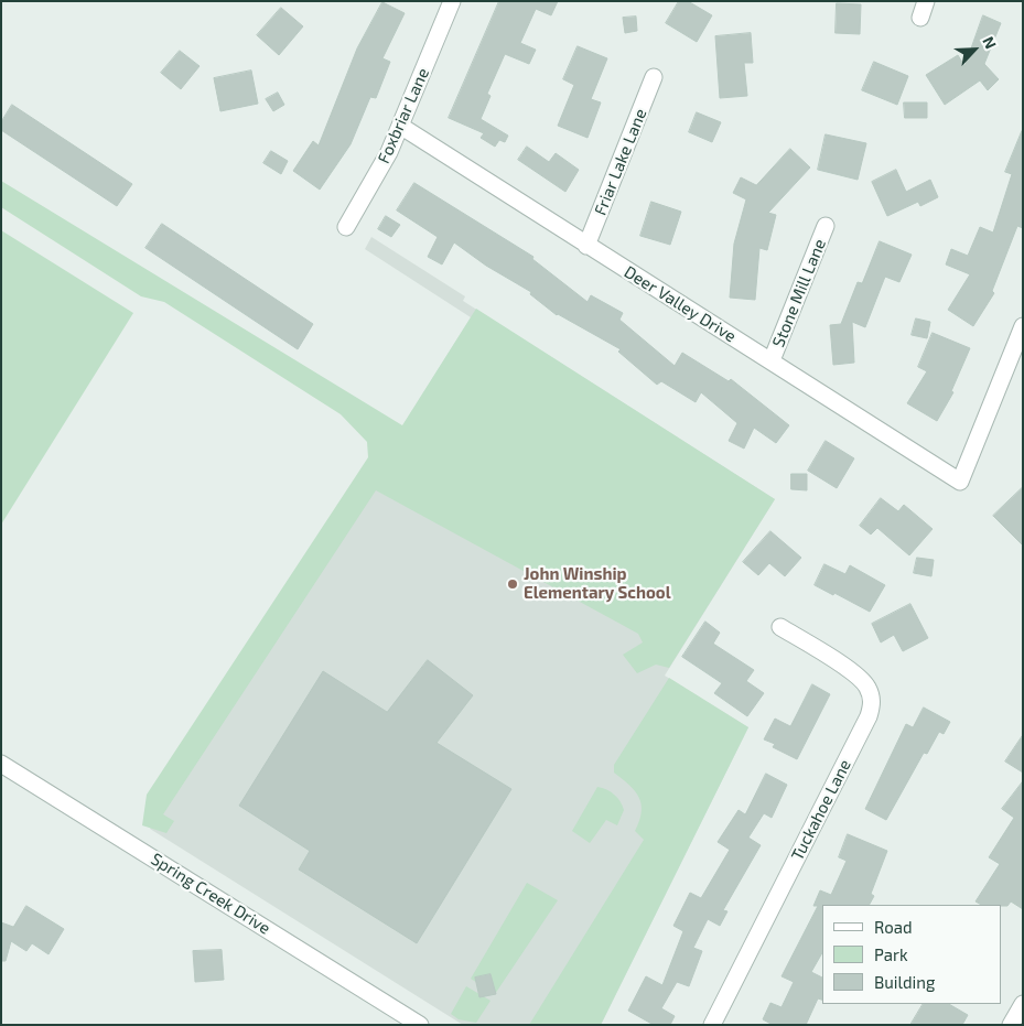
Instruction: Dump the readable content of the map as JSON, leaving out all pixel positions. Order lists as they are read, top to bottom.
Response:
{
  "streets": {
    "street": [
      "Foxbriar Lane",
      "Friar Lake Lane",
      "Stone Mill Lane",
      "Deer Valley Drive",
      "Tuckahoe Lane",
      "Spring Creek Drive"
    ]
  },
  "crossings": [
    ["Foxbriar Lane", "Deer Valley Drive"],
    ["Friar Lake Lane", "Deer Valley Drive"],
    ["Stone Mill Lane", "Deer Valley Drive"]
  ],
  "places": ["John Winship Elementary School"],
  "legend": ["Road", "Park", "Building"],
  "north": "top right"
}
